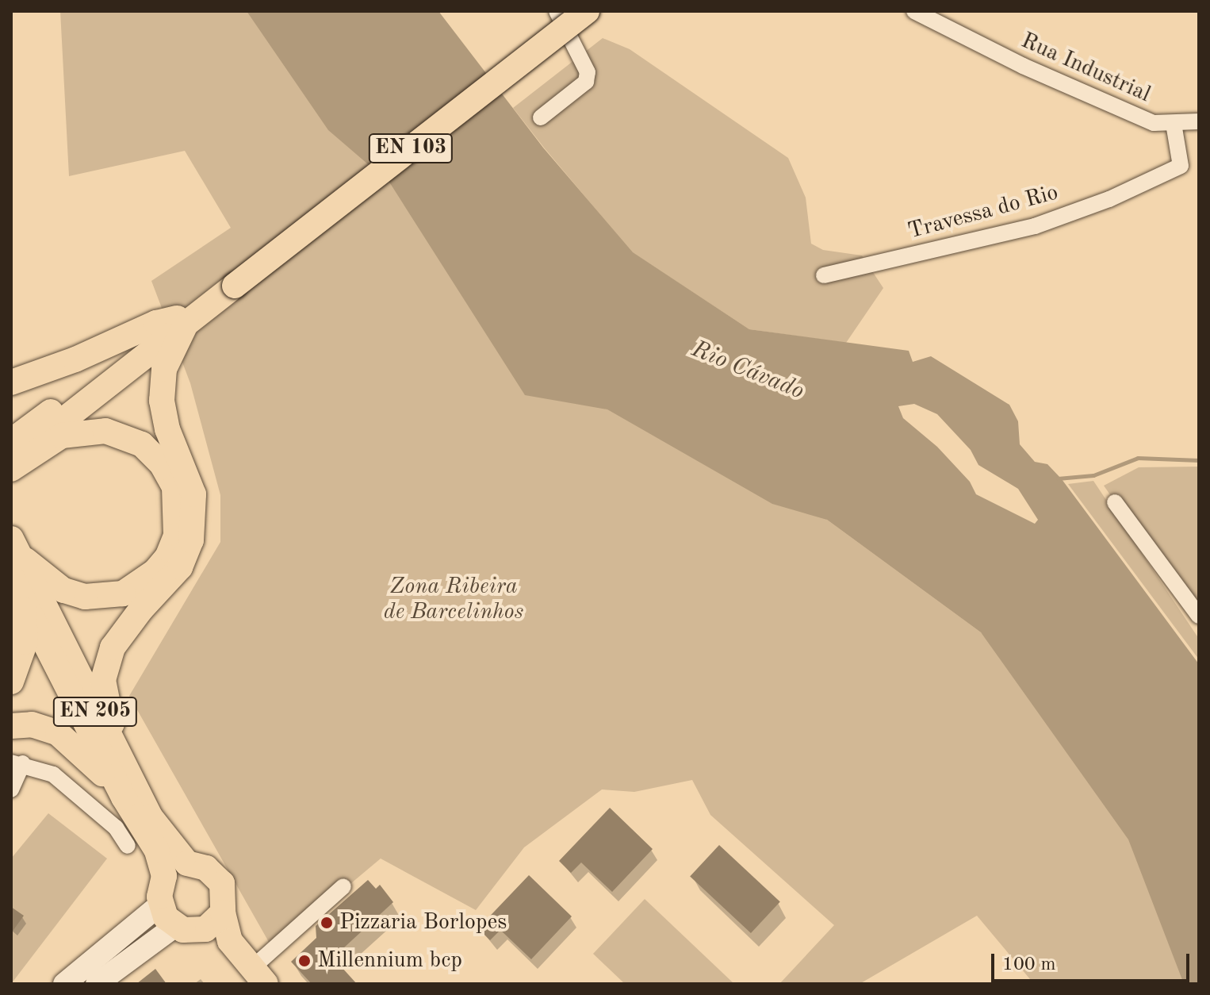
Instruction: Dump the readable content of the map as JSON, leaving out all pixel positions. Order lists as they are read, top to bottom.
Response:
{
  "streets": {
    "main road": ["EN 103", "EN 205"],
    "street": ["Rua Industrial", "Travessa do Rio"]
  },
  "crossings": [
    ["Rua Industrial", "Travessa do Rio"]
  ],
  "water": ["Rio Cávado"],
  "parks": ["Zona Ribeira de Barcelinhos"],
  "places": ["Pizzaria Borlopes", "Millennium bcp"],
  "scale_bar": "100 m"
}
